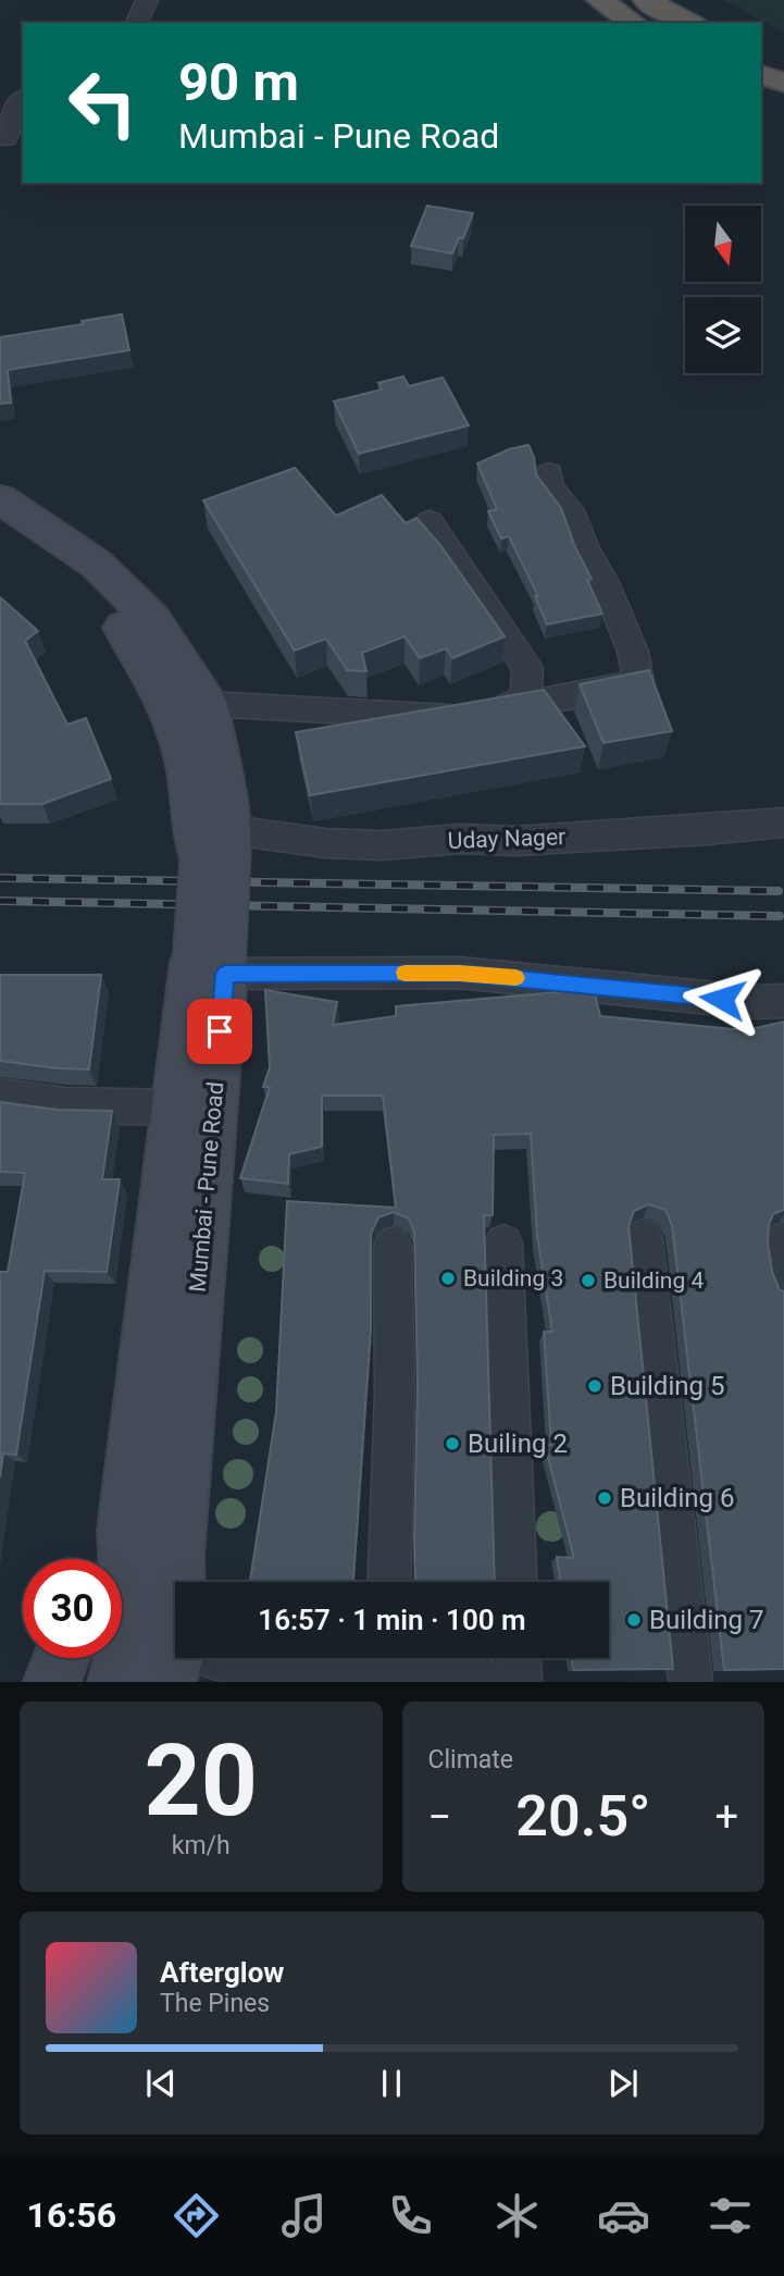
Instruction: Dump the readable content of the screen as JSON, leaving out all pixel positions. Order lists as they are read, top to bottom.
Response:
{
  "streets": {
    "main road": ["Mumbai - Pune Road"],
    "street": ["Uday Nager"]
  },
  "crossings": [
    ["Uday Nager", "Mumbai - Pune Road"]
  ],
  "places": [
    "Building 3",
    "Building 4",
    "Building 5",
    "Builing 2",
    "Building 6",
    "Building 7"
  ],
  "north": "bottom",
  "page": {
    "turn": ["90 m", "Mumbai - Pune Road"],
    "limit": "30",
    "trip": "16:57 · 1 min · 100 m",
    "tile": [
      ["20", "km/h"],
      "Climate"
    ],
    "heat": ["−", "20.5°", "+"],
    "song": ["Afterglow", "The Pines"],
    "tabs": "16:56"
  }
}
